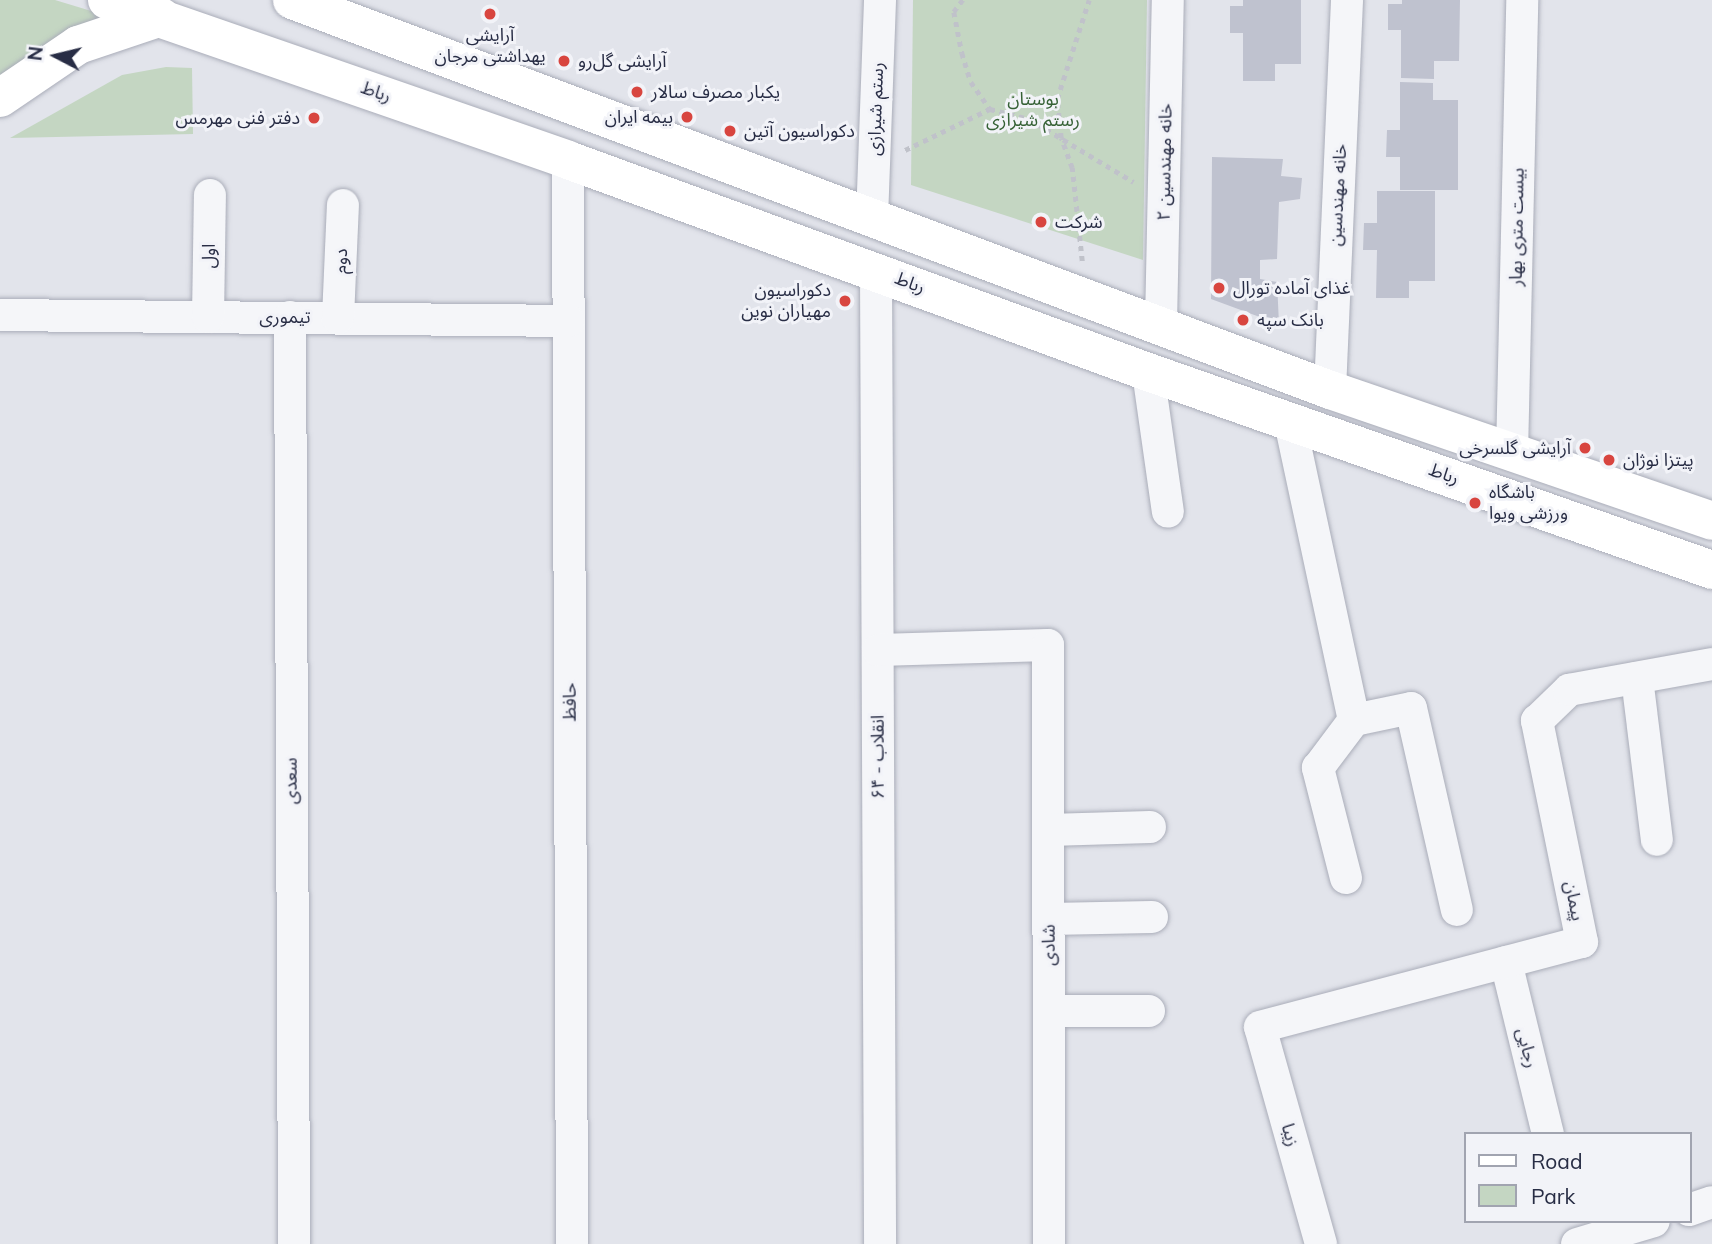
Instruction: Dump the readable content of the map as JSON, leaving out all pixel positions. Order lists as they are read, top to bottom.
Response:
{
  "streets": {
    "main road": ["رباط"],
    "street": [
      "رستم شیرازی",
      "خانه مهندسین ۲",
      "خانه مهندسین",
      "بیست متری بهار",
      "اول",
      "دوم",
      "تیموری",
      "حافظ",
      "انقلاب - ۶۴",
      "سعدی",
      "پیمان",
      "شادی",
      "رجایی",
      "زیبا"
    ]
  },
  "crossings": [
    ["رباط", "حافظ"],
    ["رباط", "انقلاب - ۶۴"],
    ["اول", "تیموری"],
    ["دوم", "تیموری"],
    ["تیموری", "حافظ"],
    ["تیموری", "سعدی"],
    ["انقلاب - ۶۴", "شادی"],
    ["پیمان", "رجایی"],
    ["پیمان", "زیبا"]
  ],
  "parks": ["بوستان رستم شیرازی"],
  "places": [
    "آرایشی یهداشتی مرجان",
    "آرایشی گل‌رو",
    "یکبار مصرف سالار",
    "بیمه ایران",
    "دفتر فنی مهرمس",
    "دکوراسیون آتین",
    "شرکت",
    "غذای آماده تورال",
    "دکوراسیون مهیاران نوین",
    "بانک سپه",
    "آرایشی گلسرخی",
    "پیتزا نوژان",
    "باشگاه ورزشی ویوا"
  ],
  "legend": ["Road", "Park"],
  "north": "left"
}
